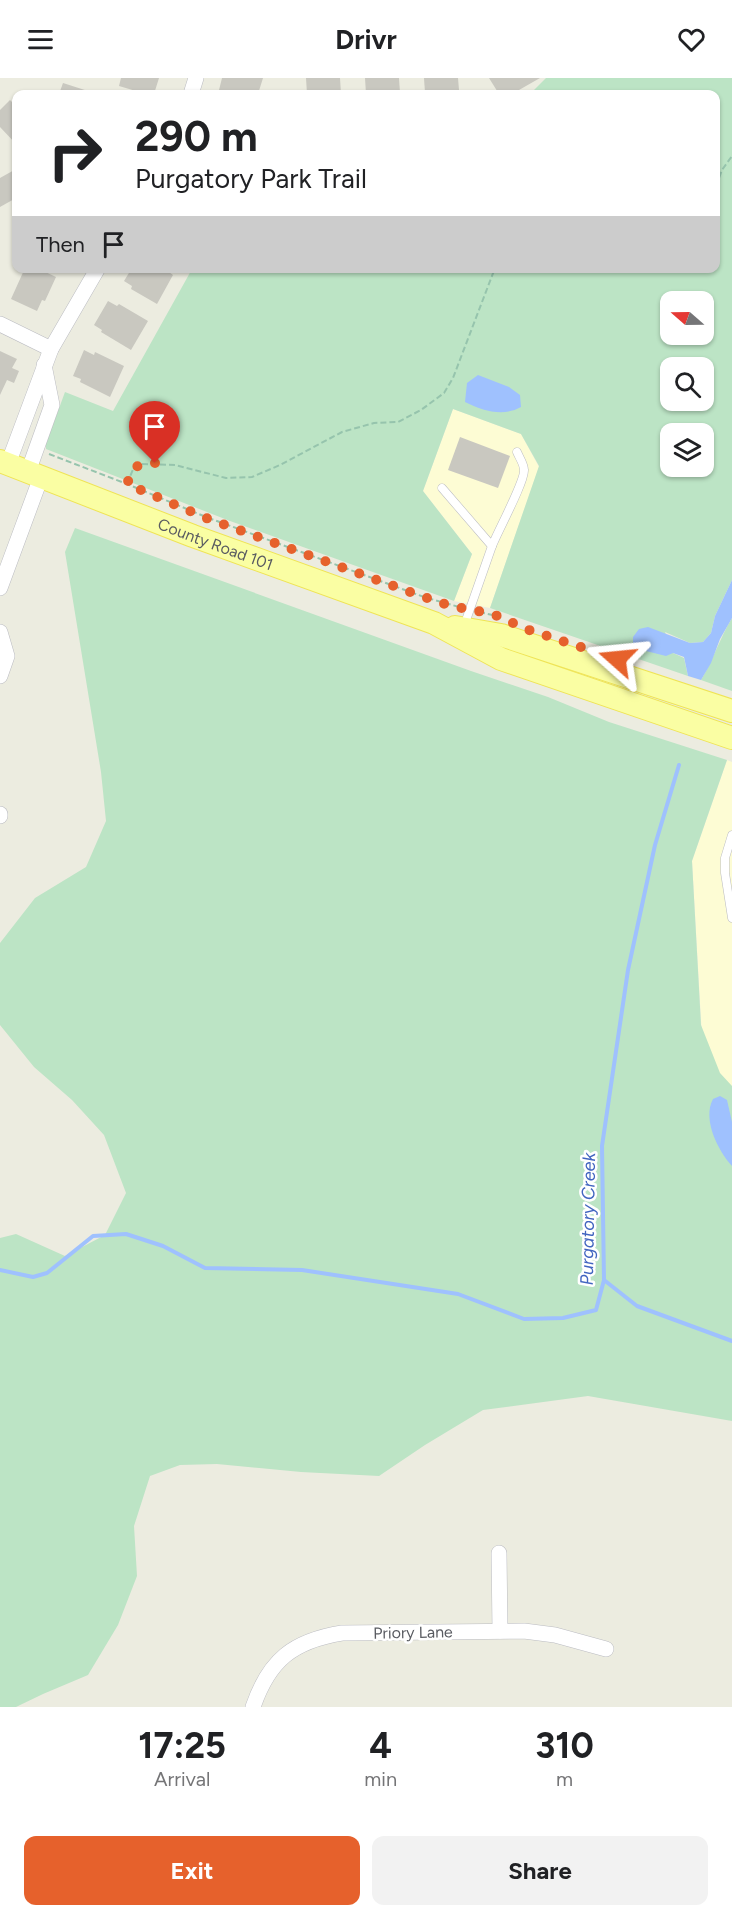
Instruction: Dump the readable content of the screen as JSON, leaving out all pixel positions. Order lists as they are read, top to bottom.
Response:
{
  "streets": {
    "main road": ["County Road 101"],
    "street": ["Priory Lane"]
  },
  "water": ["Purgatory Creek"],
  "north": "left",
  "page": {
    "header": "Drivr",
    "turn": ["290 m", "Purgatory Park Trail"],
    "then": "Then",
    "eta": [
      "17:25",
      "Arrival",
      "4",
      "min",
      "310",
      "m"
    ],
    "buttons": ["Exit", "Share"]
  }
}
